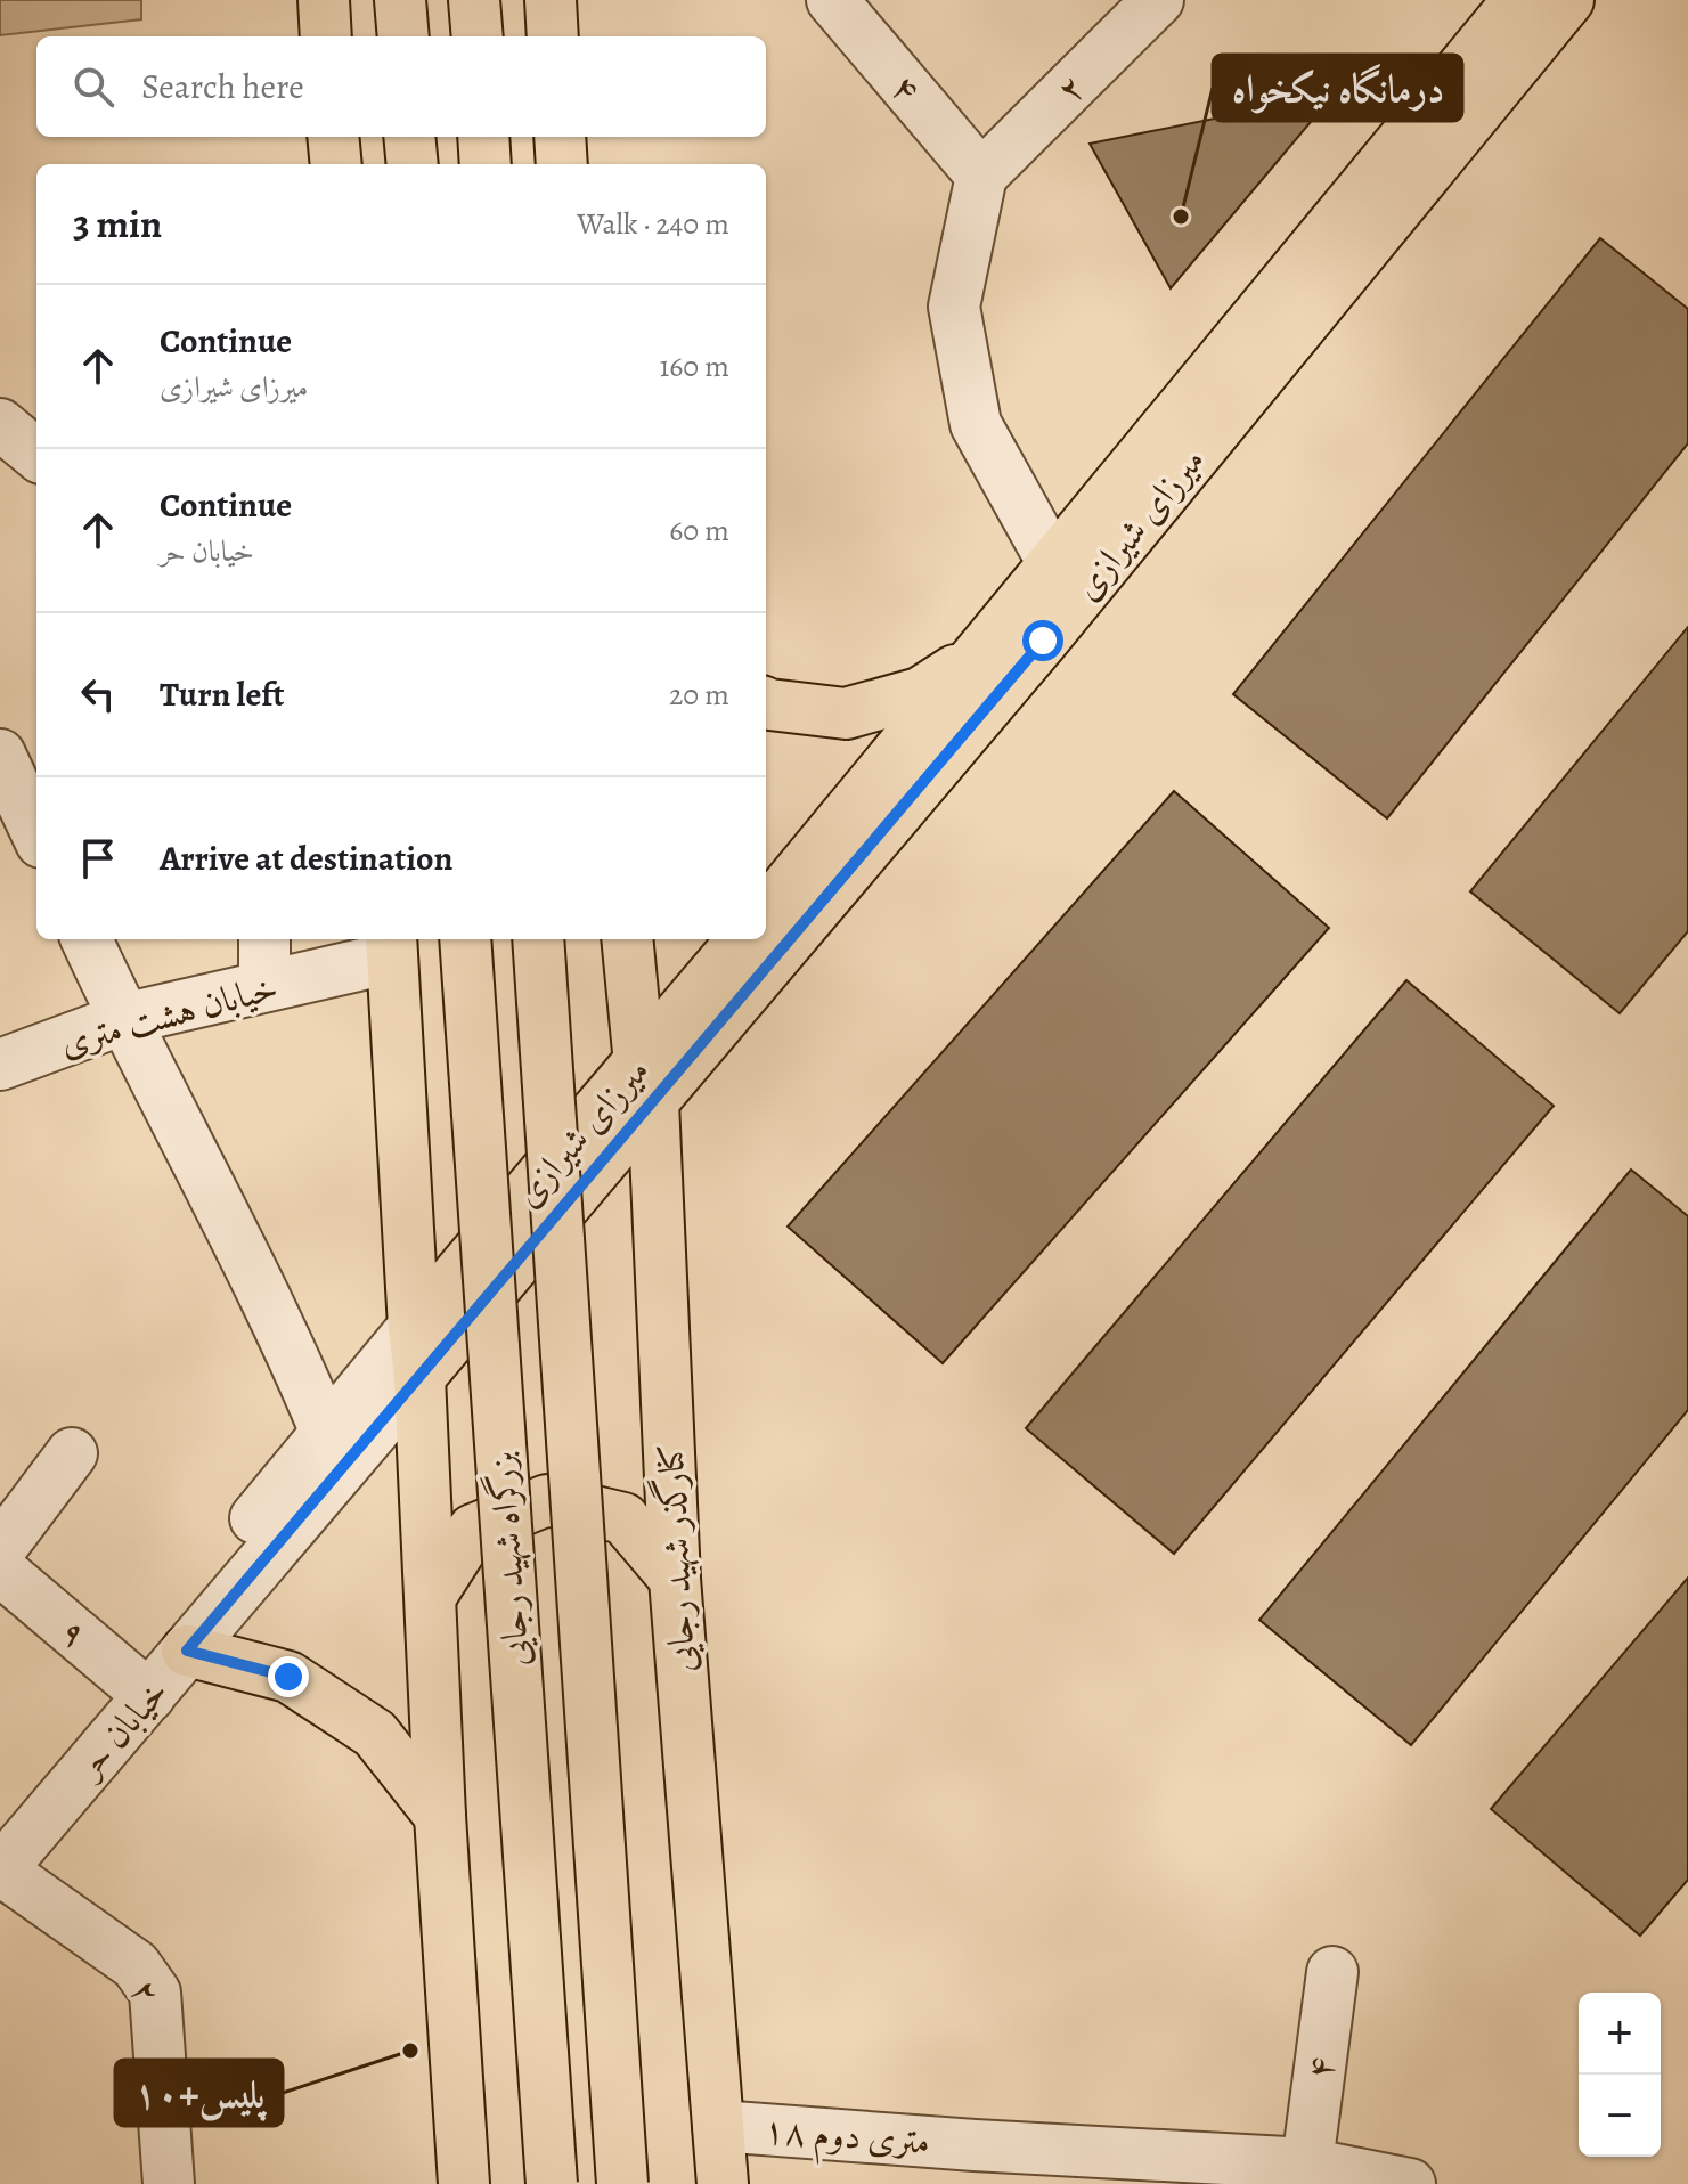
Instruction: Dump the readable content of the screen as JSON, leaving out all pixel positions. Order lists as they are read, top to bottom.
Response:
{
  "streets": {
    "main road": ["میرزای شیرازی", "کنارگذر شهید رجایی", "بزرگراه شهید رجایی"],
    "street": [
      "۴",
      "۲",
      "خیابان هشت متری",
      "۹",
      "خیابان حر",
      "۱۸ متری دوم"
    ]
  },
  "crossings": [
    ["۴", "۲"],
    ["۴", "۱۸ متری دوم"],
    ["۲", "خیابان حر"],
    ["میرزای شیرازی", "کنارگذر شهید رجایی"],
    ["میرزای شیرازی", "خیابان حر"],
    ["کنارگذر شهید رجایی", "۱۸ متری دوم"],
    ["۹", "خیابان حر"]
  ],
  "places": ["درمانگاه نیکخواه", "پلیس+١٠"],
  "page": {
    "search": "Search here",
    "heading": ["3 min", "Walk · 240 m"],
    "list": [
      ["Continue", "میرزای شیرازی", "160 m"],
      ["Continue", "خیابان حر", "60 m"],
      ["Turn left", "20 m"],
      "Arrive at destination"
    ],
    "map_buttons": ["+", "−"]
  }
}
